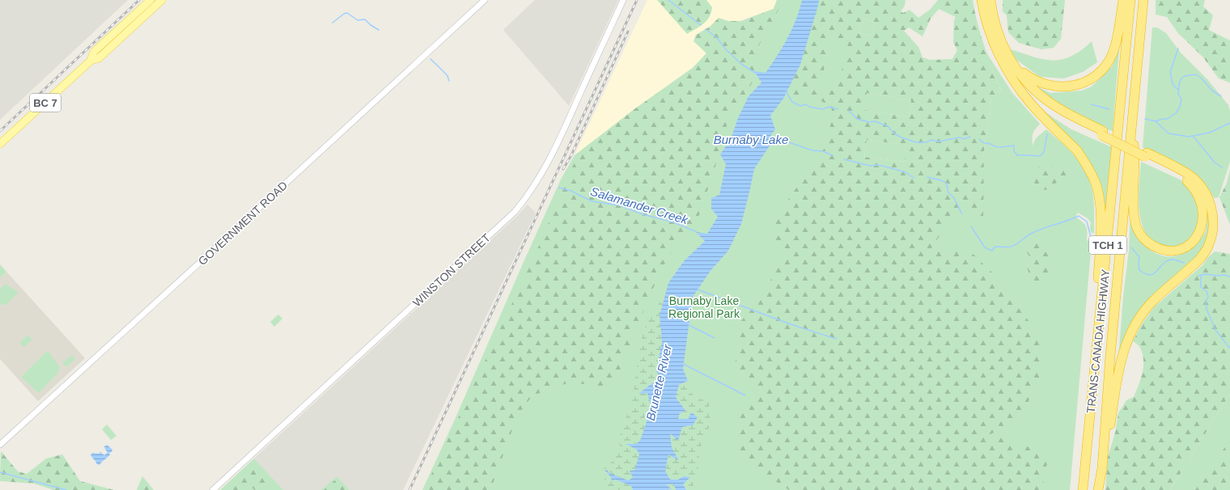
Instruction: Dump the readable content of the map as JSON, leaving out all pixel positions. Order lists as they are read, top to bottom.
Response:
{
  "streets": {
    "highway": ["TCH 1", "TRANS-CANADA HIGHWAY"],
    "main road": ["BC 7"],
    "street": ["GOVERNMENT ROAD", "WINSTON STREET"]
  },
  "water": ["Burnaby Lake", "Salamander Creek", "Brunette River"],
  "parks": ["Burnaby Lake Regional Park"]
}
